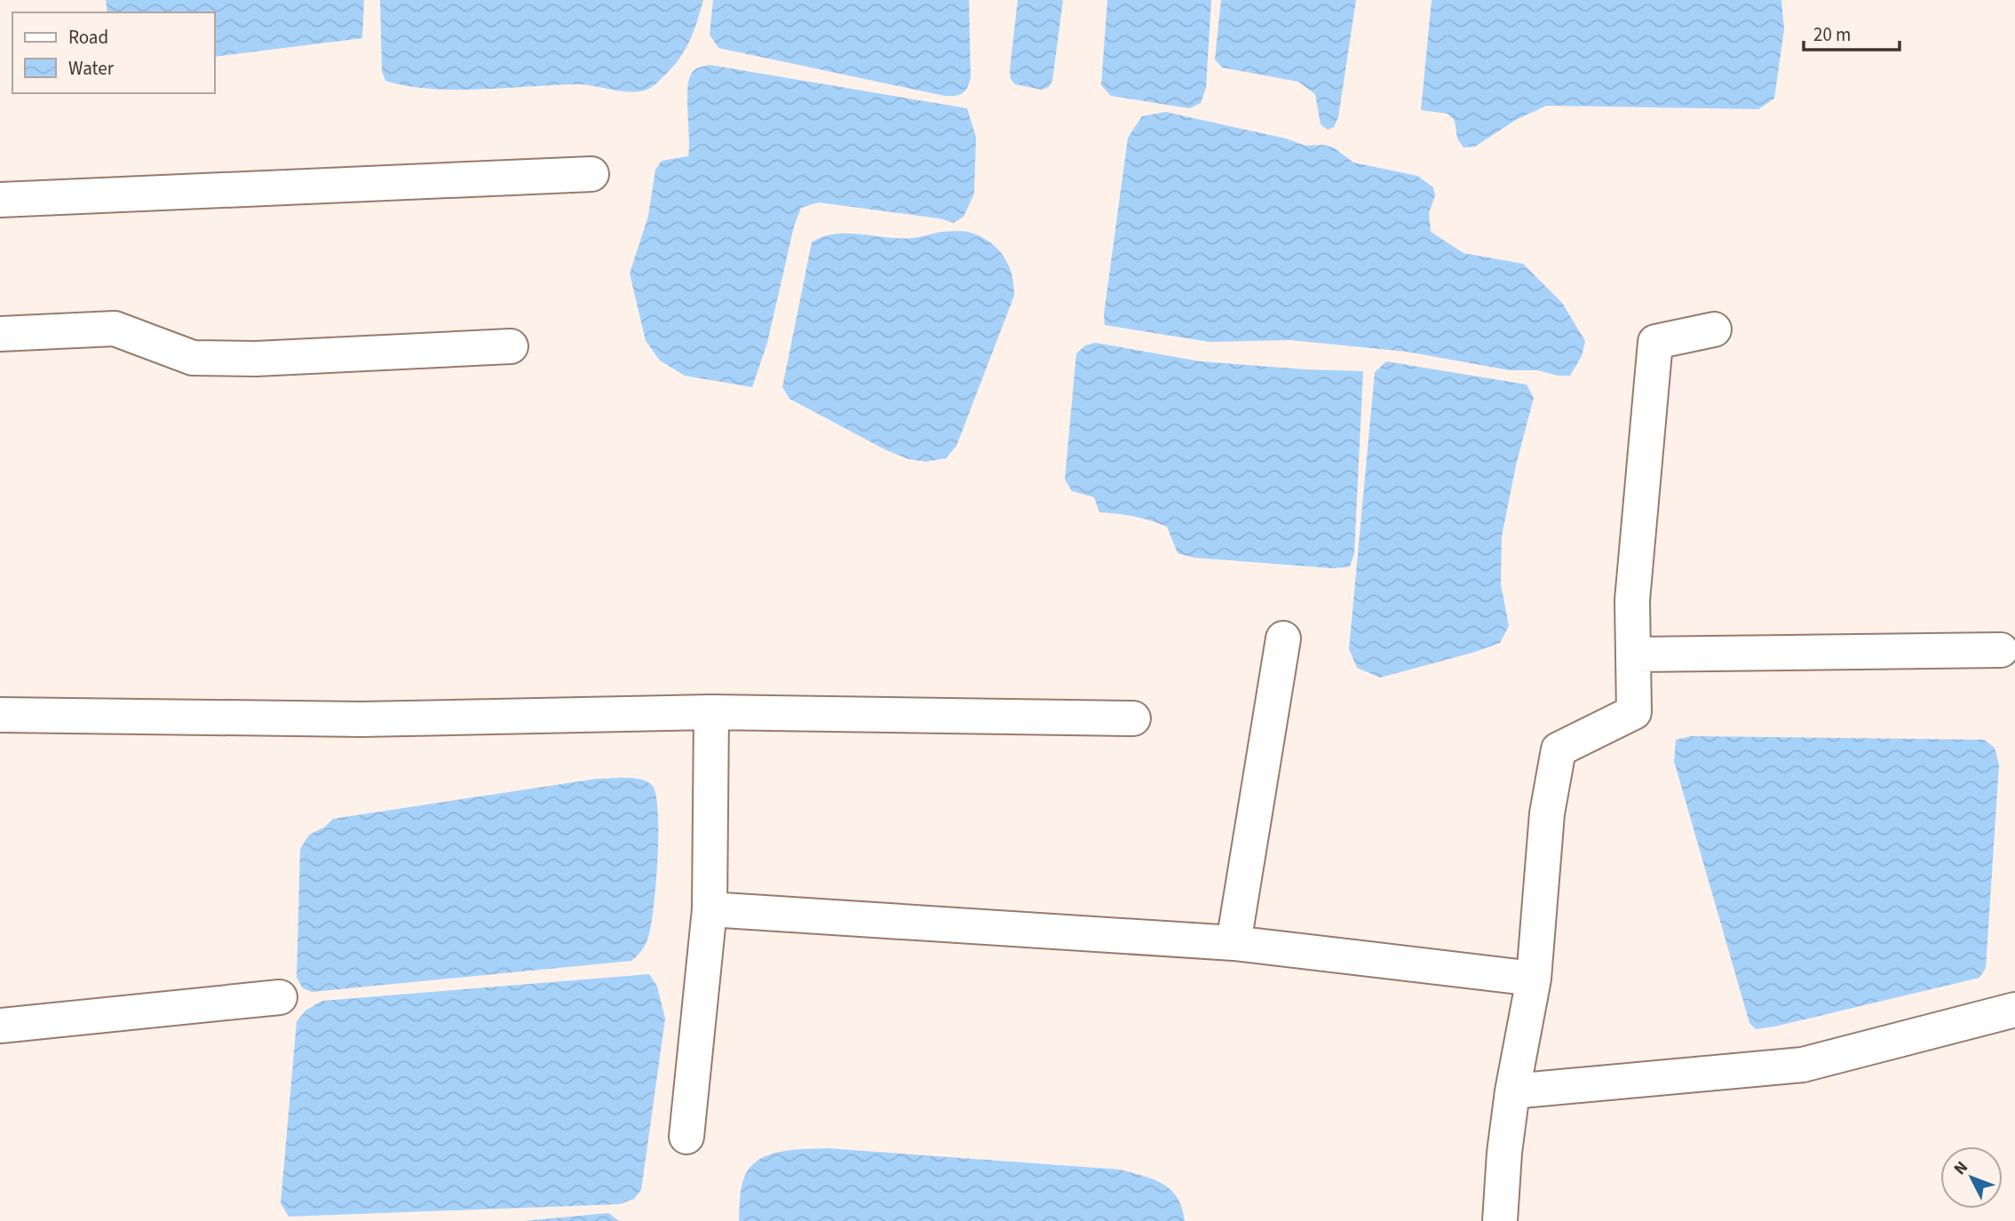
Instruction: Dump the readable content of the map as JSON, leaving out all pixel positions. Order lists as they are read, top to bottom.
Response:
{
  "legend": ["Road", "Water"],
  "scale_bar": "20 m",
  "north": "top left"
}
